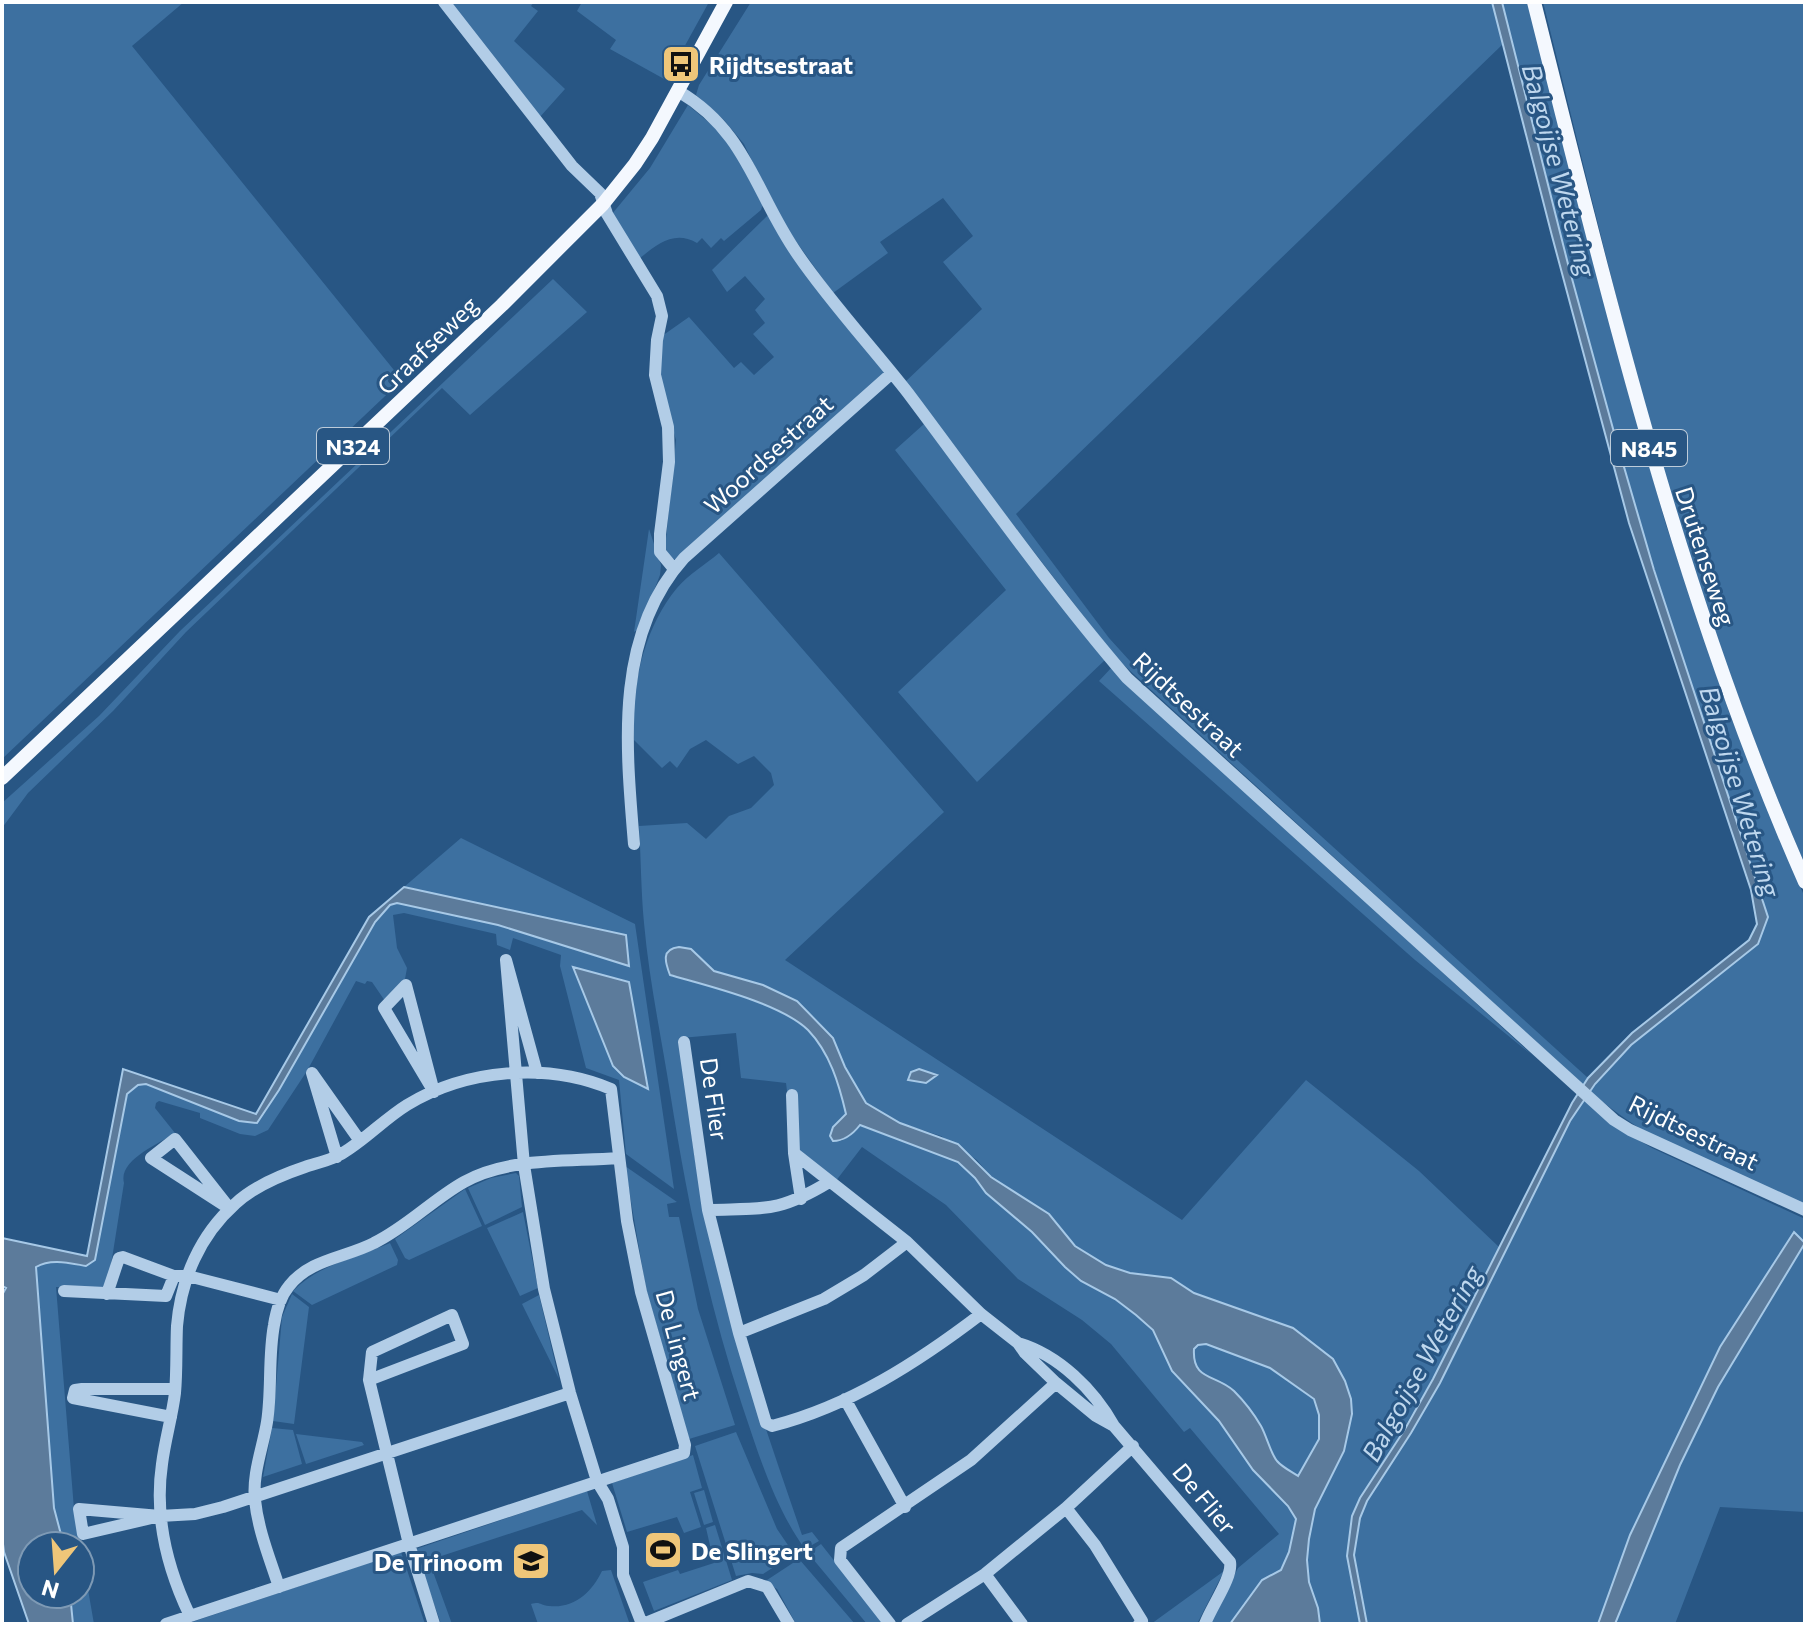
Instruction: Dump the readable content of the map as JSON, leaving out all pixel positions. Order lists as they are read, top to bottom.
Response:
{
  "streets": {
    "main road": [
      "Graafseweg",
      "N324",
      "N845",
      "Drutenseweg"
    ],
    "street": [
      "Woordsestraat",
      "Rijdtsestraat",
      "De Flier",
      "De Lingert"
    ]
  },
  "crossings": [
    ["Graafseweg", "Woordsestraat"],
    ["Graafseweg", "Rijdtsestraat"],
    ["Woordsestraat", "Rijdtsestraat"]
  ],
  "water": ["Balgoijse Wetering"],
  "places": {
    "bus stop": ["Rijdtsestraat"],
    "sports": ["De Slingert"],
    "school or university": ["De Trinoom"]
  },
  "north": "bottom"
}
